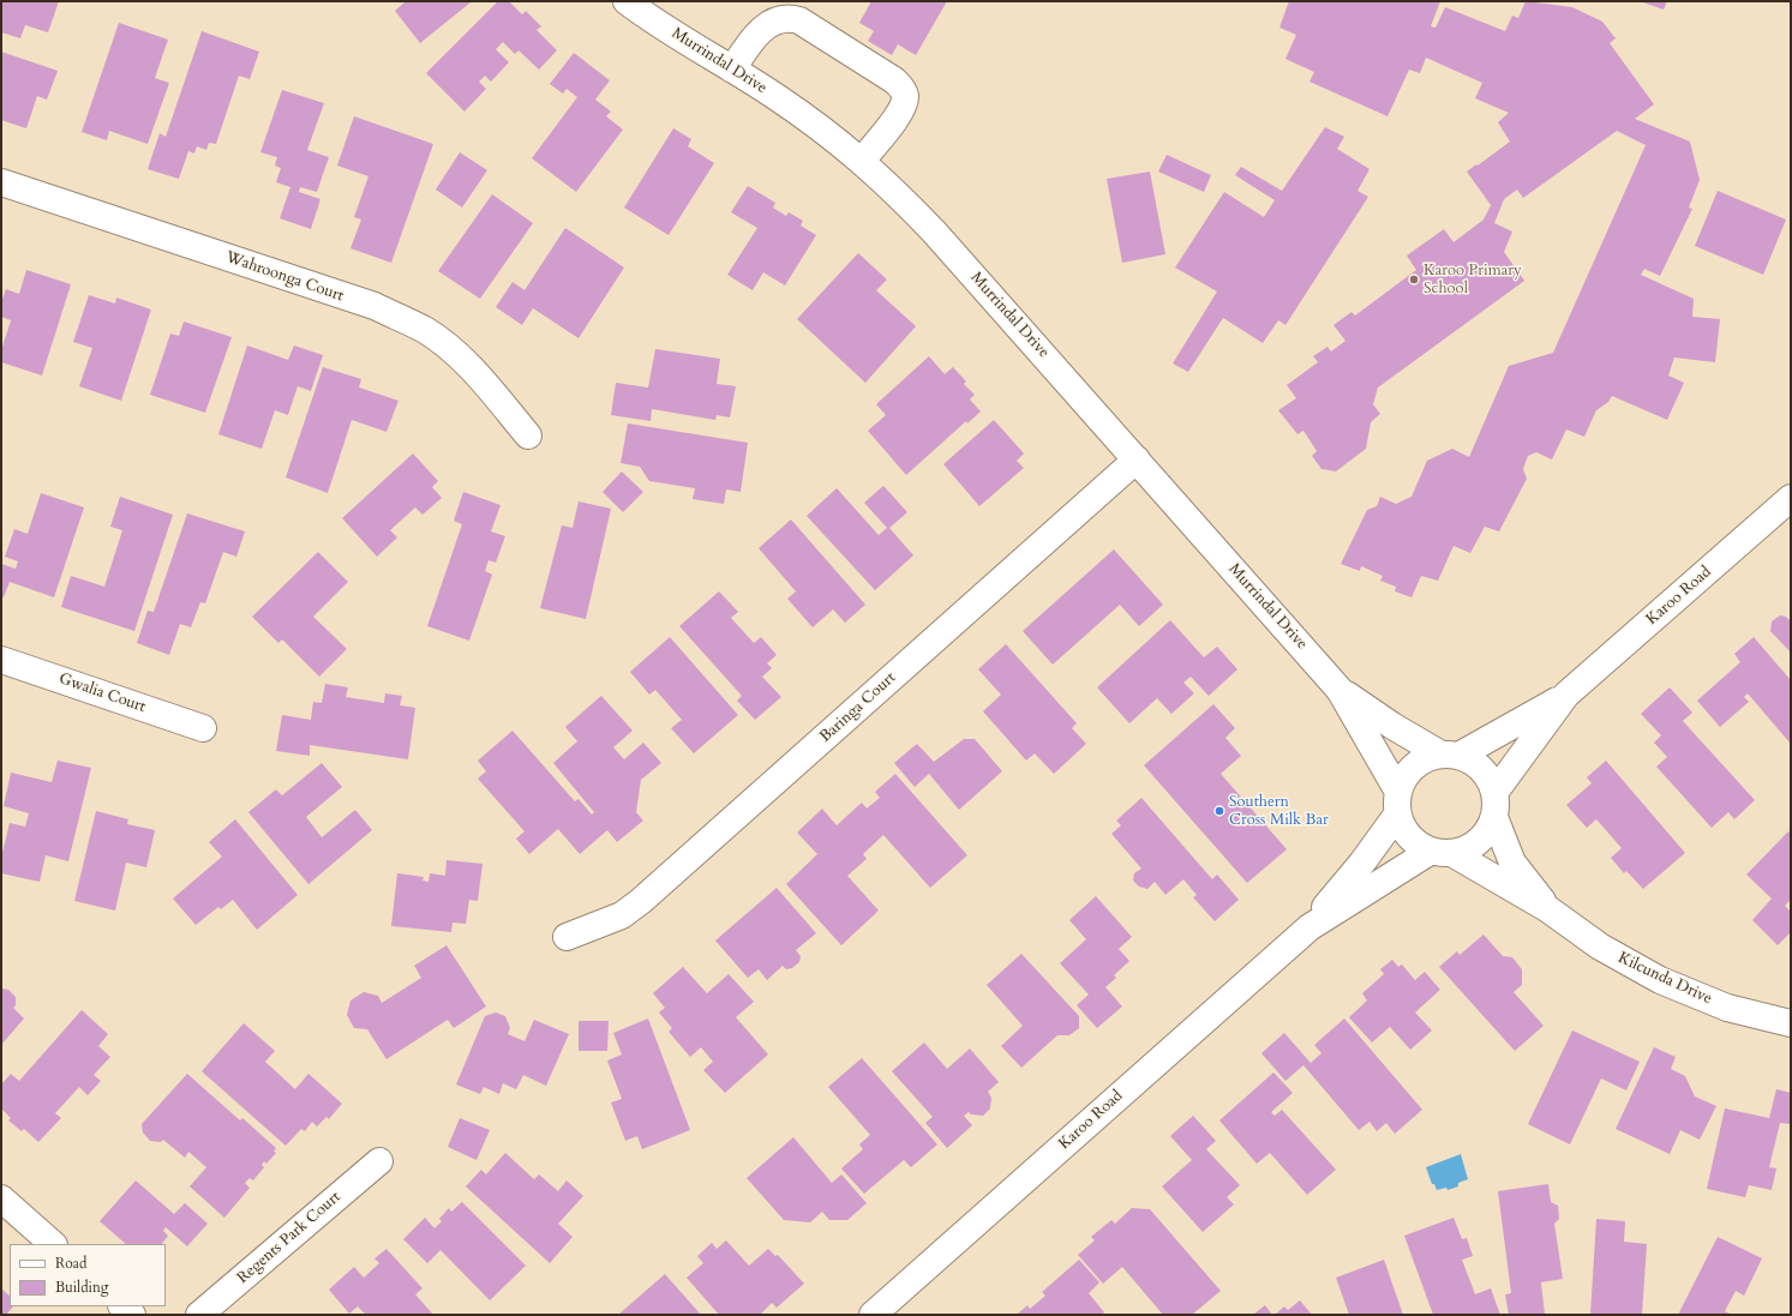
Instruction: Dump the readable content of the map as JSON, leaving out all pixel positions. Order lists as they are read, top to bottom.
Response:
{
  "streets": {
    "street": [
      "Murrindal Drive",
      "Wahroonga Court",
      "Karoo Road",
      "Gwalia Court",
      "Baringa Court",
      "Kilcunda Drive",
      "Regents Park Court"
    ]
  },
  "crossings": [
    ["Murrindal Drive", "Karoo Road"],
    ["Murrindal Drive", "Baringa Court"],
    ["Murrindal Drive", "Kilcunda Drive"],
    ["Karoo Road", "Kilcunda Drive"]
  ],
  "places": ["Karoo Primary School", "Southern Cross Milk Bar"],
  "legend": ["Road", "Building"]
}
